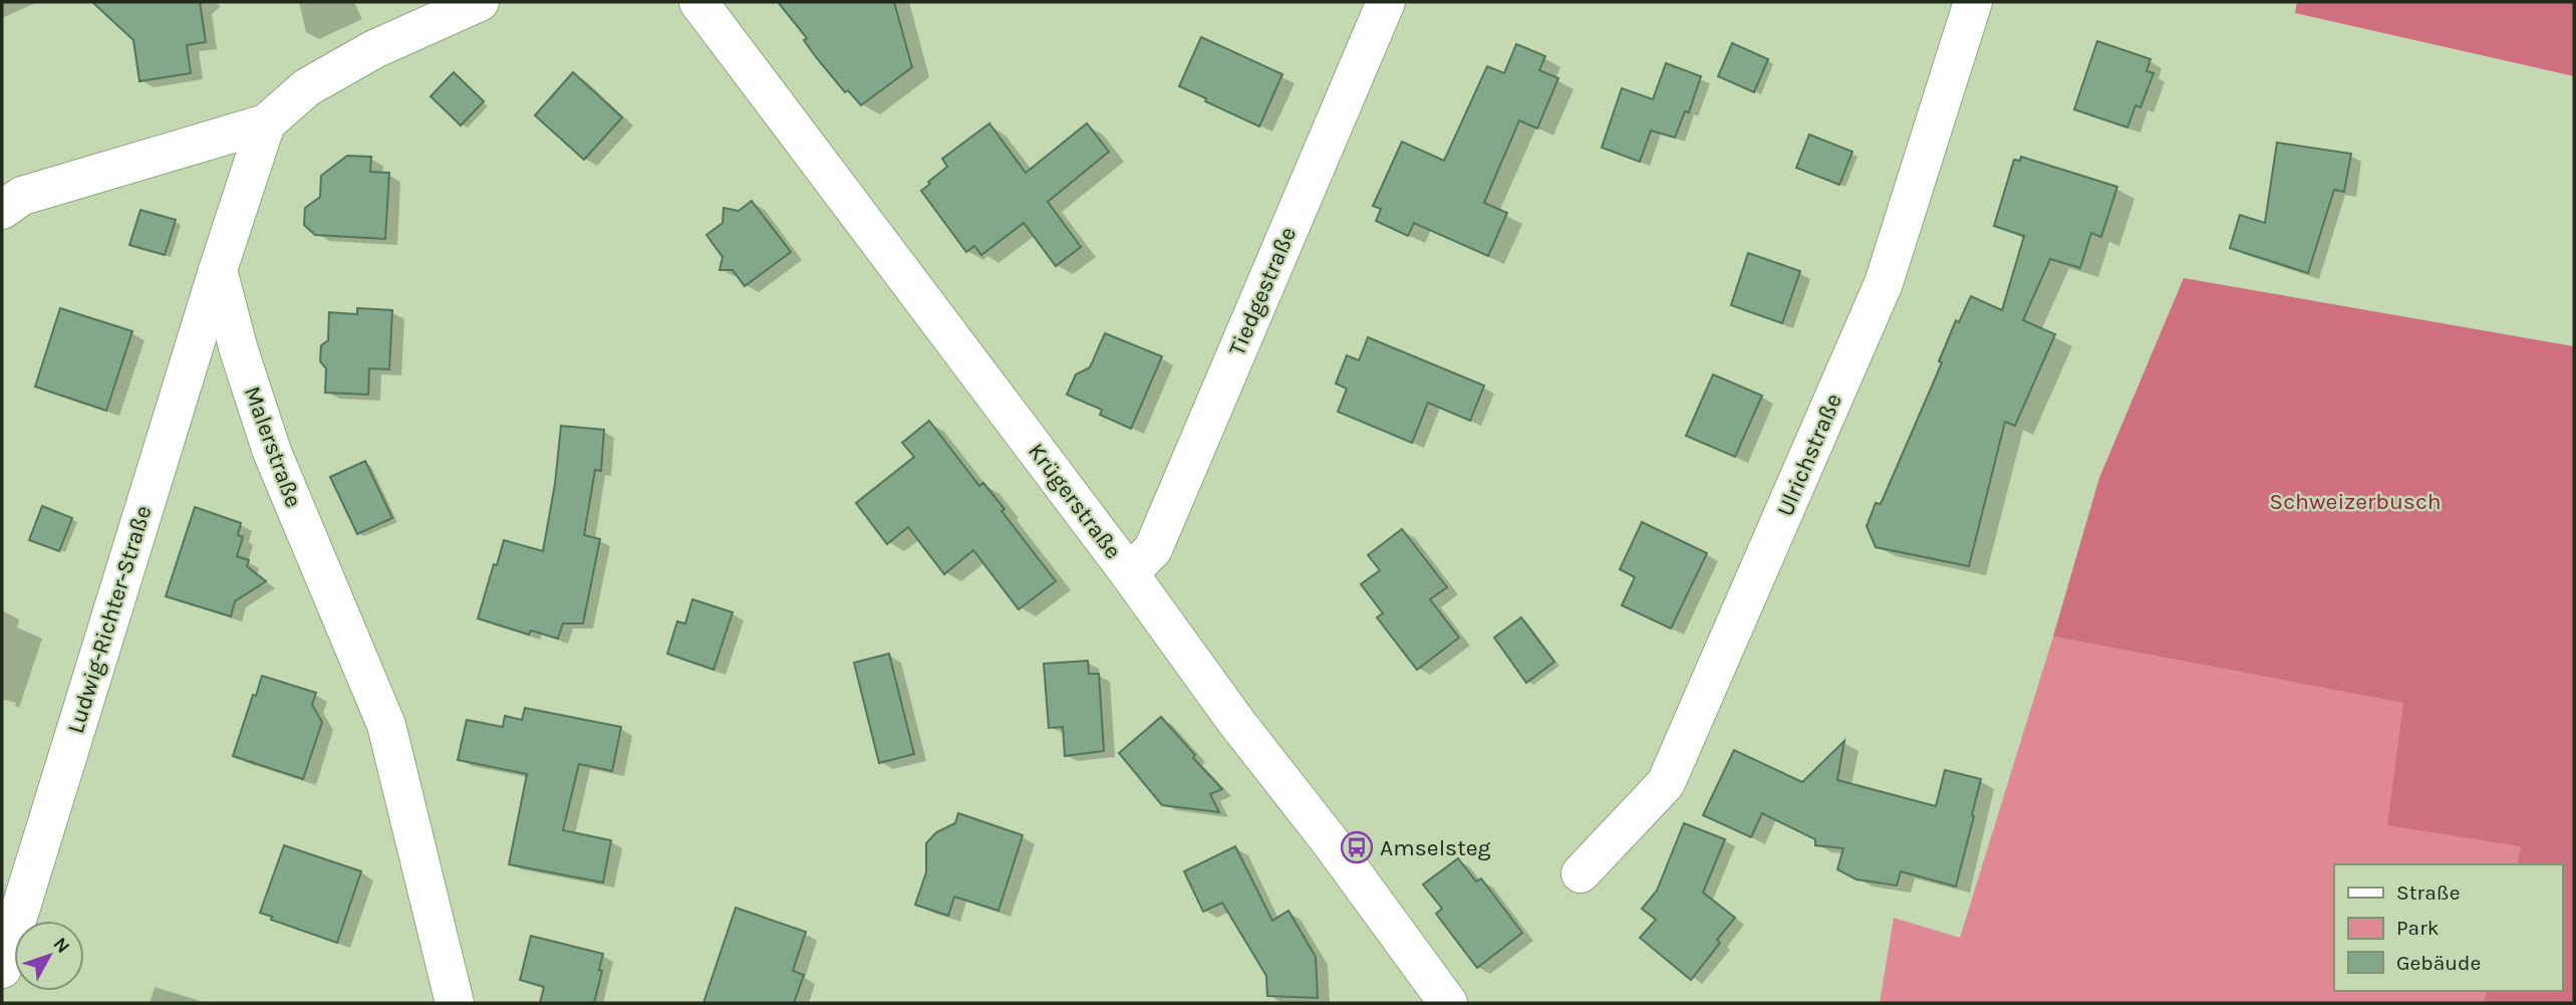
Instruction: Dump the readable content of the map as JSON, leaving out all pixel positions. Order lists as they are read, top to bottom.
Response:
{
  "streets": {
    "street": [
      "Tiedgestraße",
      "Malerstraße",
      "Ulrichstraße",
      "Krügerstraße",
      "Ludwig-Richter-Straße"
    ]
  },
  "crossings": [
    ["Tiedgestraße", "Krügerstraße"],
    ["Malerstraße", "Ludwig-Richter-Straße"]
  ],
  "parks": ["Schweizerbusch"],
  "places": {
    "bus stop": ["Amselsteg"]
  },
  "legend": ["Straße", "Park", "Gebäude"],
  "north": "top right"
}
